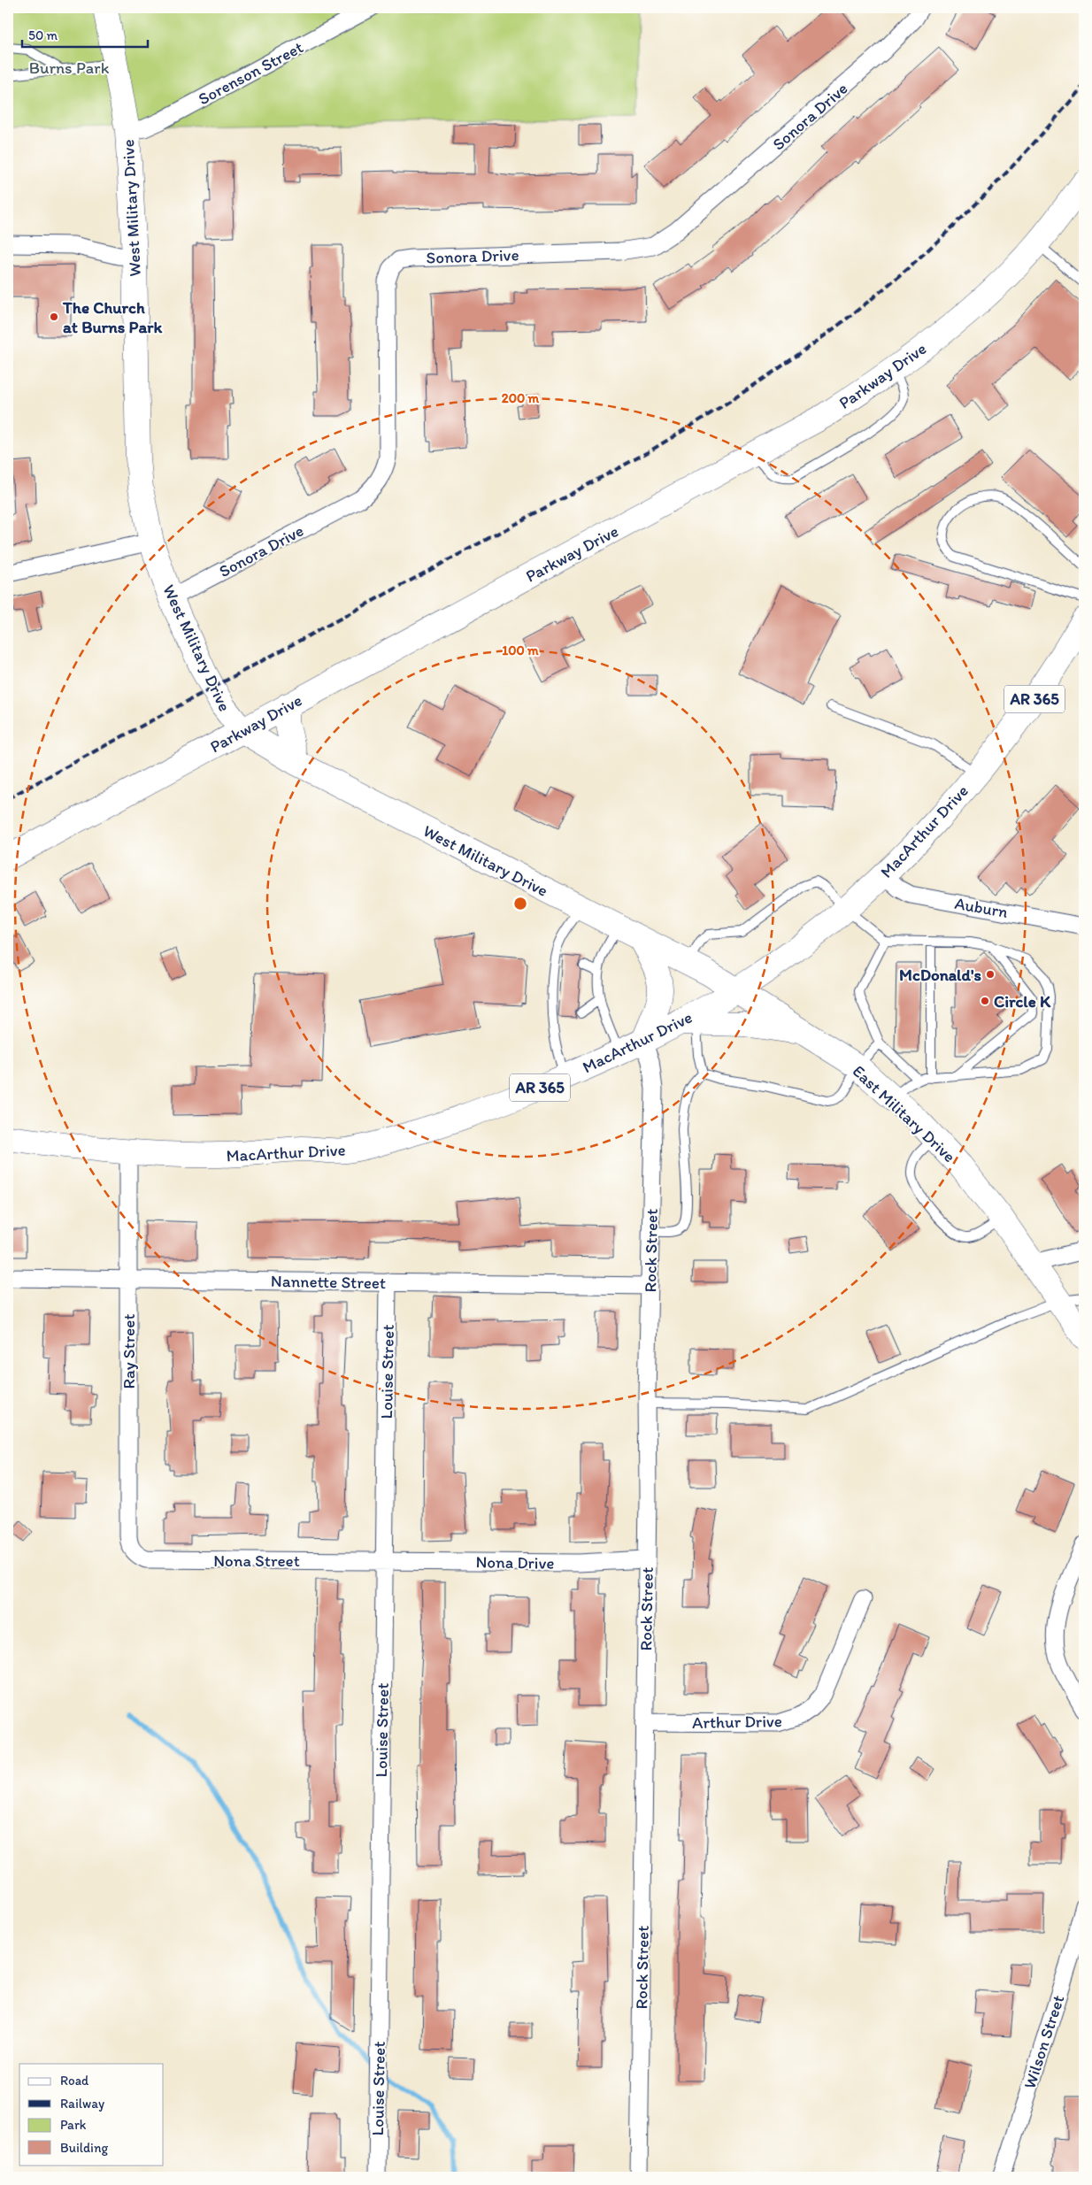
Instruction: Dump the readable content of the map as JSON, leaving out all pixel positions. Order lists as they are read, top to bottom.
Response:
{
  "streets": {
    "street": [
      "Sorenson Street",
      "Sonora Drive",
      "West Military Drive",
      "Parkway Drive",
      "AR 365",
      "MacArthur Drive",
      "Auburn",
      "East Military Drive",
      "Rock Street",
      "Nannette Street",
      "Ray Street",
      "Louise Street",
      "Nona Street",
      "Nona Drive",
      "Arthur Drive",
      "Wilson Street"
    ]
  },
  "crossings": [
    ["Sorenson Street", "West Military Drive"],
    ["Sonora Drive", "West Military Drive"],
    ["West Military Drive", "Parkway Drive"],
    ["West Military Drive", "MacArthur Drive"],
    ["West Military Drive", "East Military Drive"],
    ["MacArthur Drive", "Auburn"],
    ["MacArthur Drive", "East Military Drive"],
    ["MacArthur Drive", "Rock Street"],
    ["MacArthur Drive", "Ray Street"],
    ["Rock Street", "Nannette Street"],
    ["Rock Street", "Nona Drive"],
    ["Rock Street", "Arthur Drive"],
    ["Nannette Street", "Ray Street"],
    ["Nannette Street", "Louise Street"],
    ["Ray Street", "Nona Street"],
    ["Louise Street", "Nona Street"],
    ["Louise Street", "Nona Drive"],
    ["Nona Street", "Nona Drive"]
  ],
  "parks": ["Burns Park"],
  "places": ["The Church at Burns Park", "McDonald's", "Circle K"],
  "legend": [
    "Road",
    "Railway",
    "Park",
    "Building"
  ],
  "scale_bar": "50 m",
  "rings": ["200 m", "100 m"]
}
